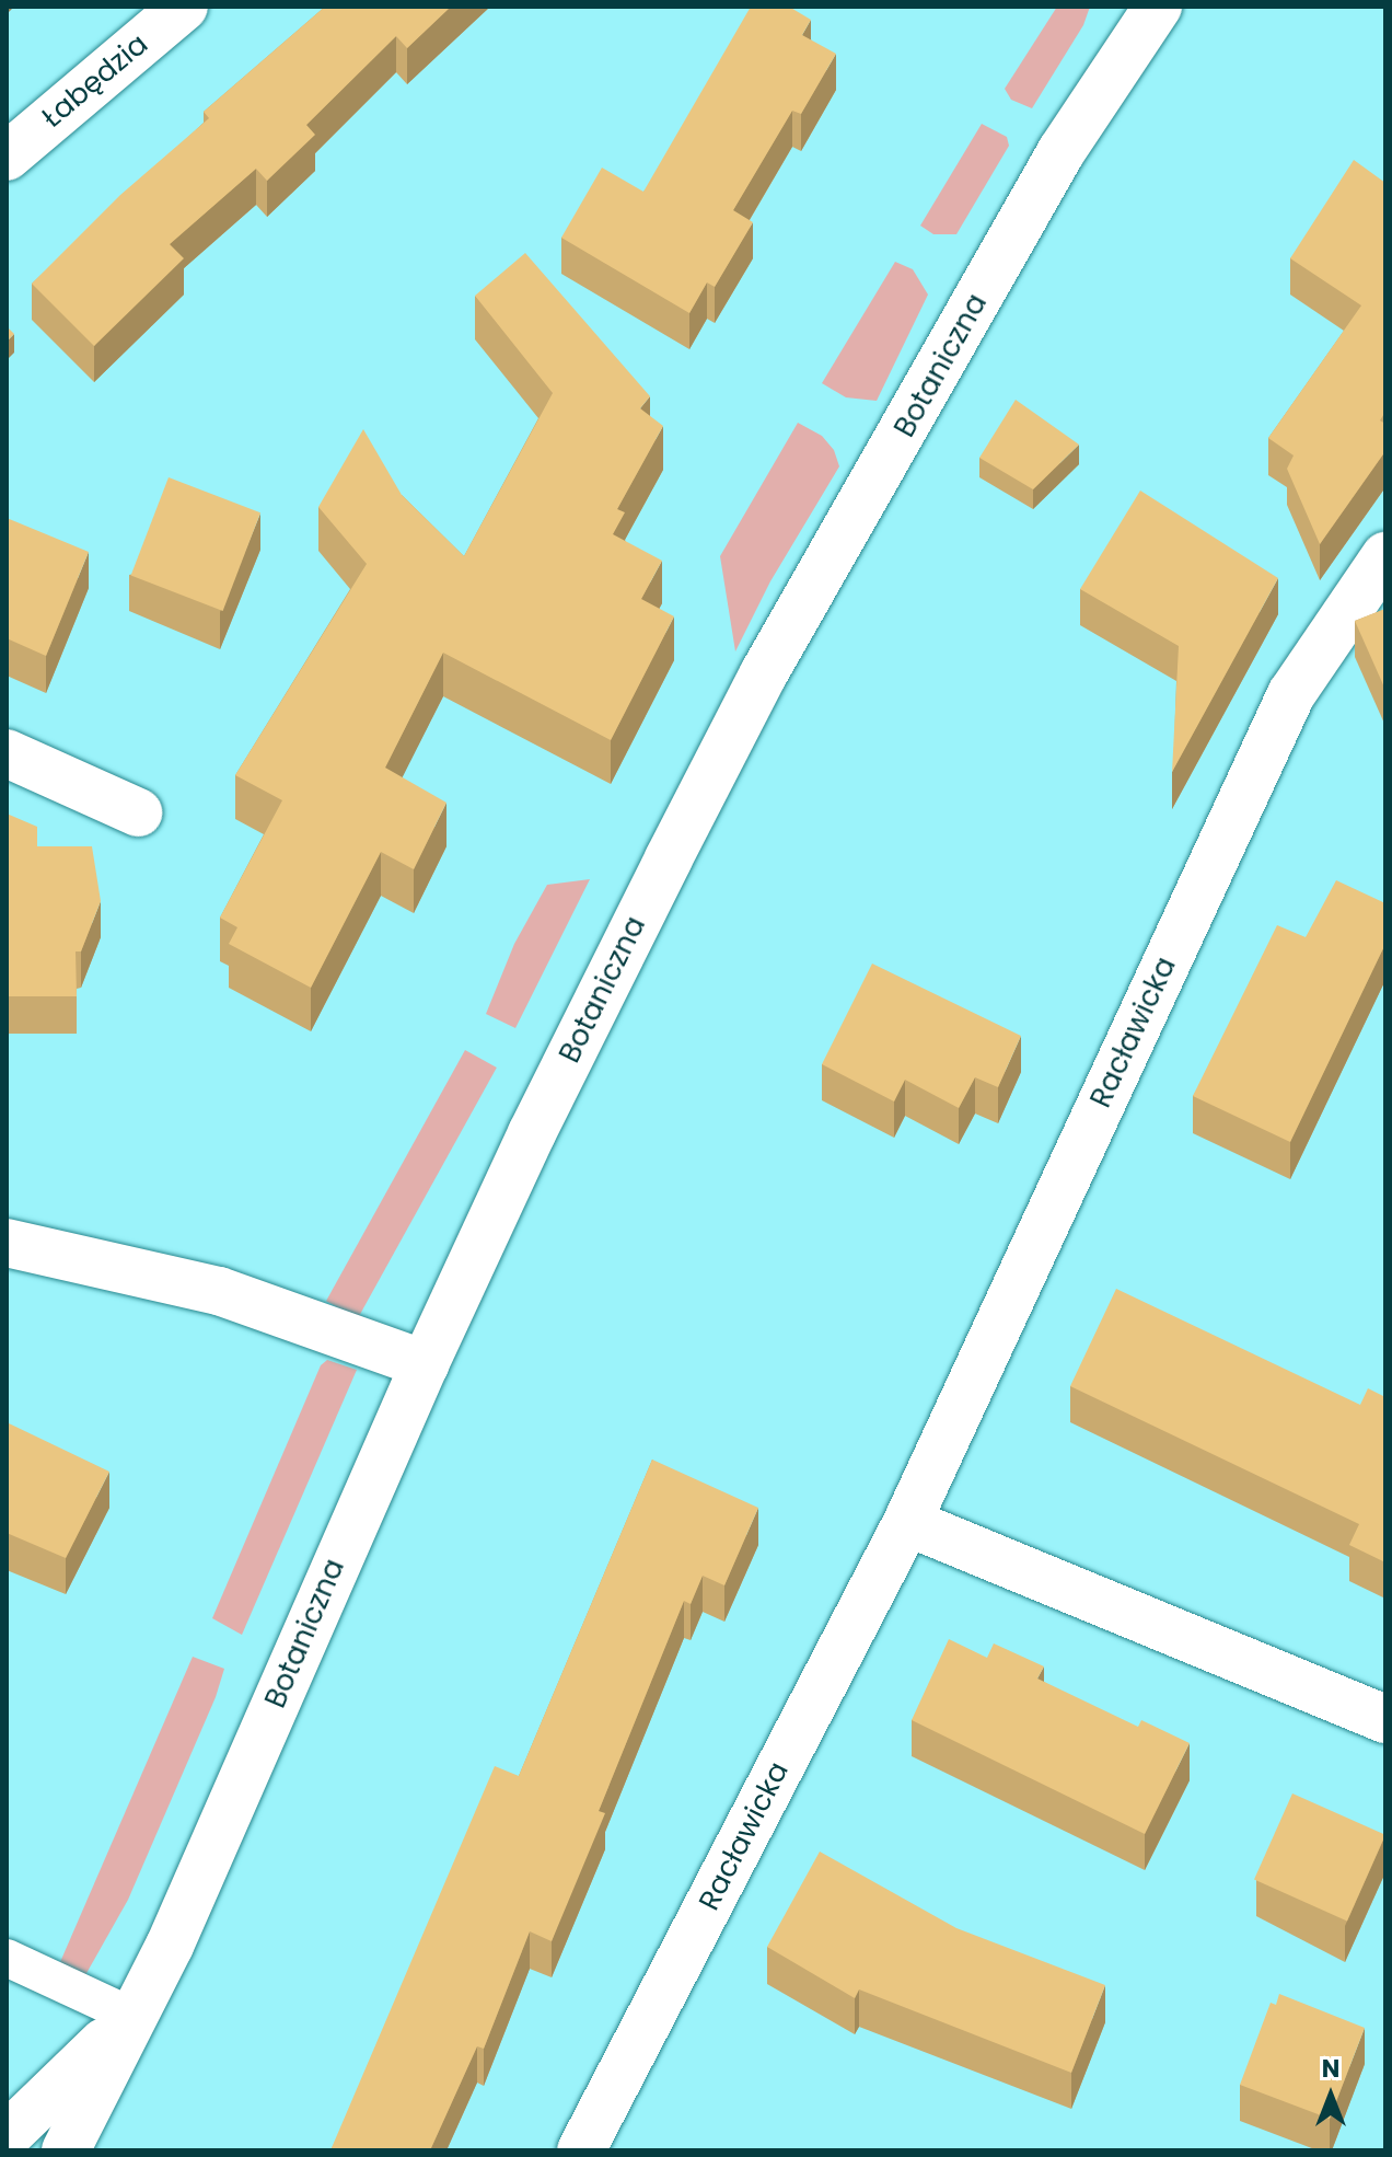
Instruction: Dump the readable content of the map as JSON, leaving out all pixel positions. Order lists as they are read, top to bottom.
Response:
{
  "streets": {
    "street": ["Łabędzia", "Botaniczna", "Racławicka"]
  },
  "north": "top"
}
